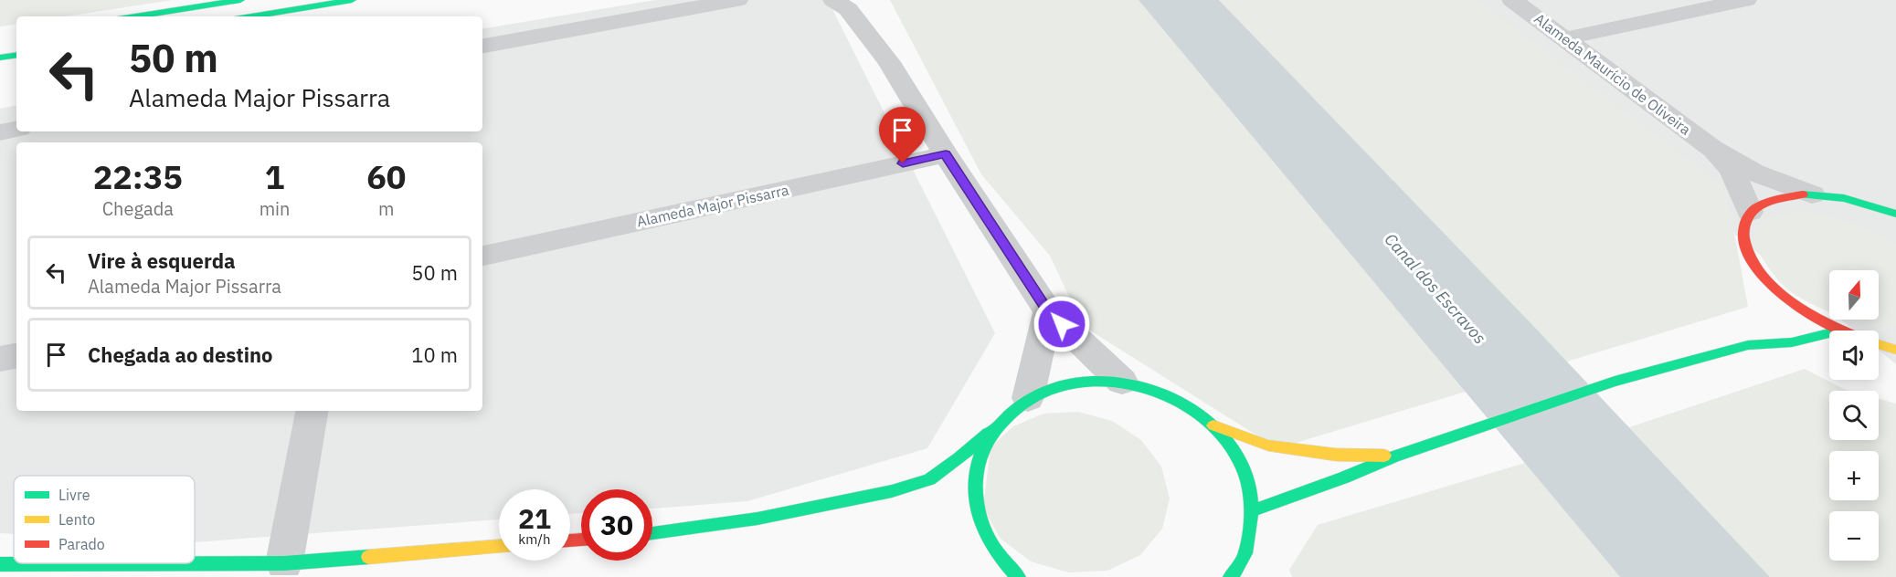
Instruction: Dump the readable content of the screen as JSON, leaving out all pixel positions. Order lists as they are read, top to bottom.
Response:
{
  "streets": {
    "street": ["Alameda Maurício de Oliveira", "Alameda Major Pissarra"]
  },
  "water": ["Canal dos Escravos"],
  "legend": ["Livre", "Lento", "Parado"],
  "north": "top",
  "page": {
    "turn": ["50 m", "Alameda Major Pissarra"],
    "eta": [
      "22:35",
      "Chegada",
      "1",
      "min",
      "60",
      "m"
    ],
    "list": [
      {
        "name": "Vire à esquerda",
        "note": "Alameda Major Pissarra",
        "value": "50 m"
      },
      {
        "name": "Chegada ao destino",
        "value": "10 m"
      }
    ],
    "map_buttons": ["+", "−"],
    "speed": "21 km/h",
    "limit": "30"
  }
}
